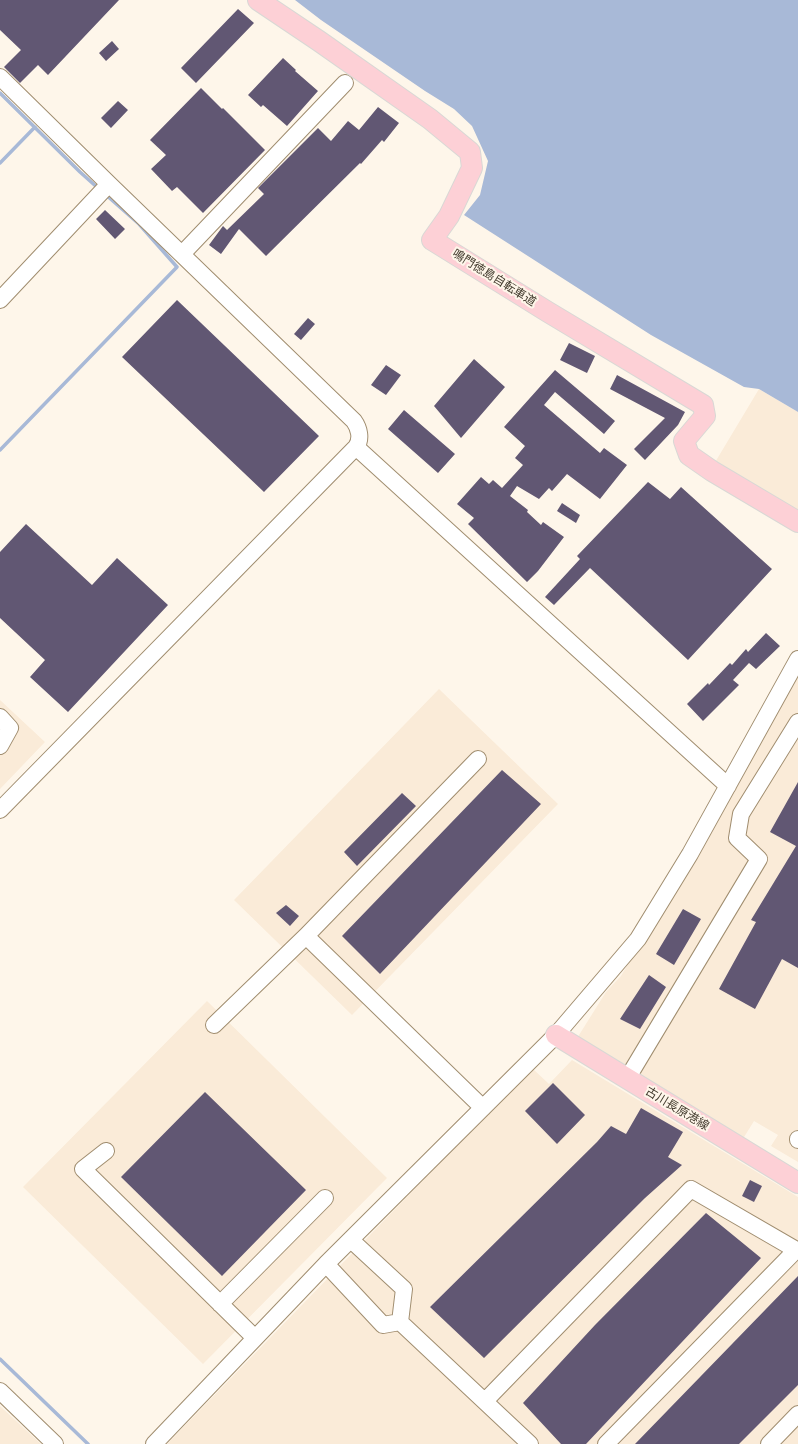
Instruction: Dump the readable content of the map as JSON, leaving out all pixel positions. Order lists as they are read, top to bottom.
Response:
{
  "streets": {
    "main road": ["鳴門徳島自転車道", "古川長原港線"]
  }
}
